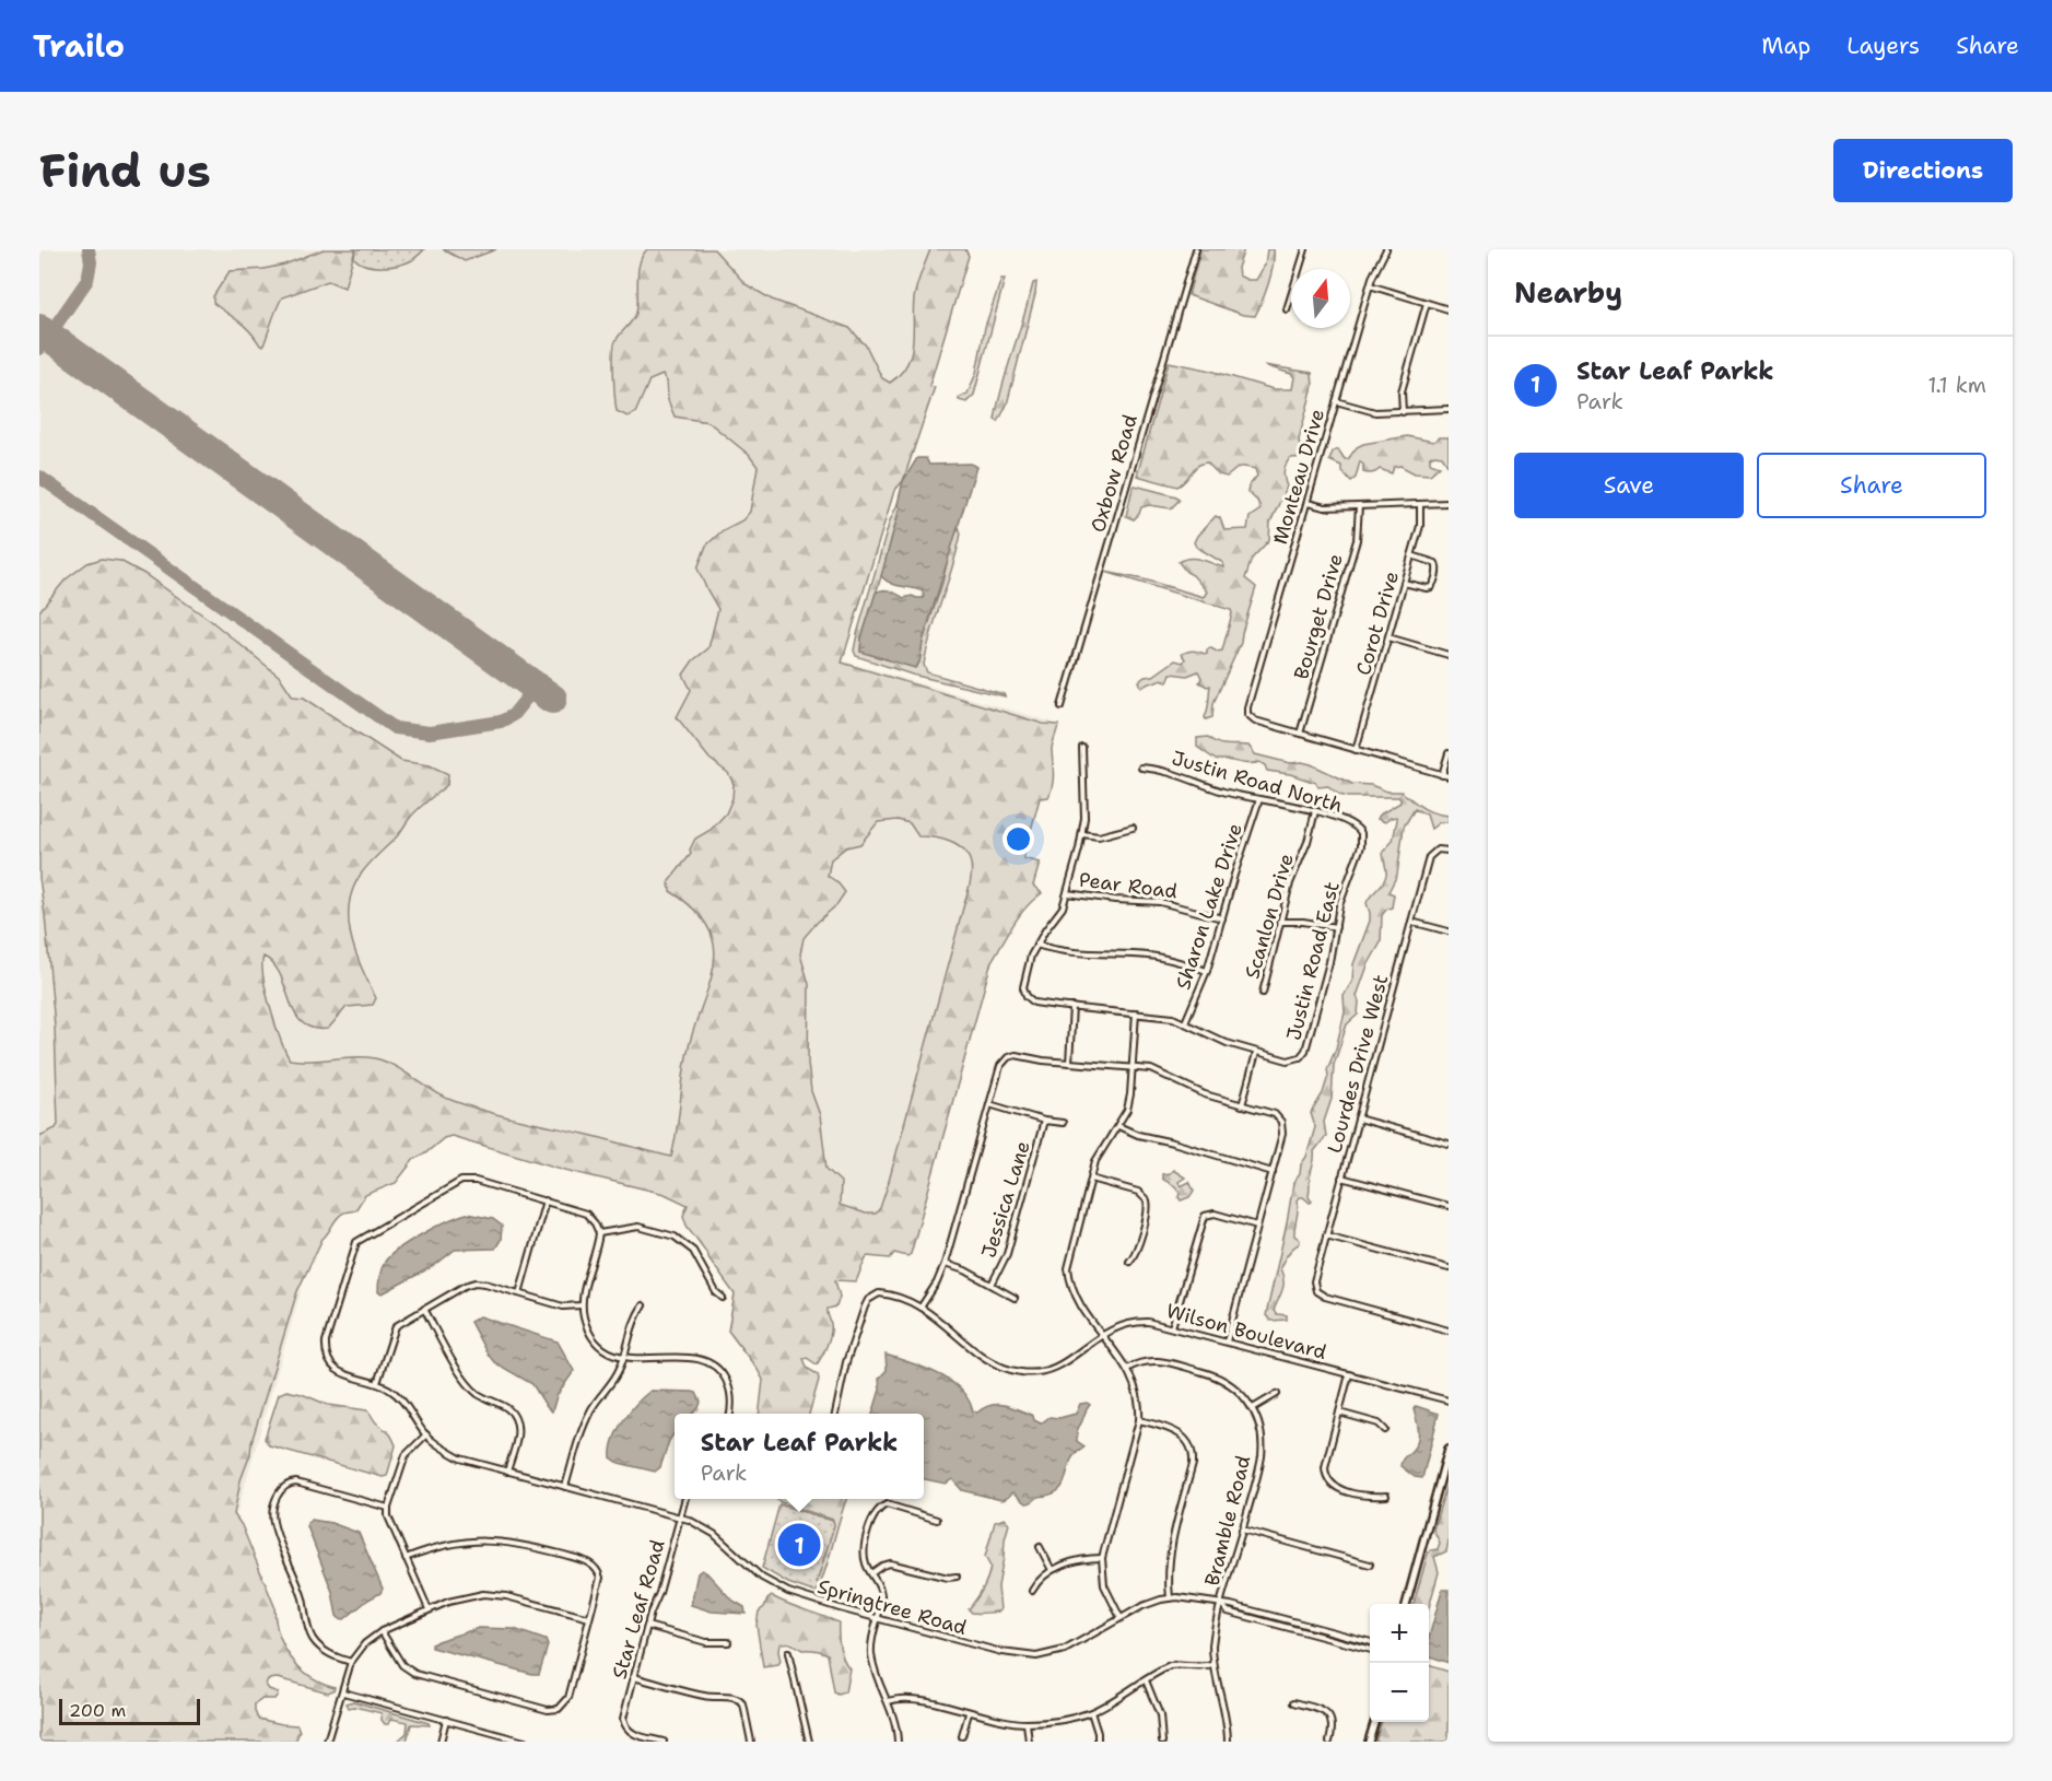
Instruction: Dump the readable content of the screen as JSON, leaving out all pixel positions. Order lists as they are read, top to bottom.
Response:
{
  "streets": {
    "street": [
      "Oxbow Road",
      "Monteau Drive",
      "Bourget Drive",
      "Corot Drive",
      "Justin Road North",
      "Pear Road",
      "Sharon Lake Drive",
      "Scanlon Drive",
      "Justin Road East",
      "Lourdes Drive West",
      "Jessica Lane",
      "Wilson Boulevard",
      "Bramble Road",
      "Springtree Road",
      "Star Leaf Road"
    ]
  },
  "crossings": [
    ["Monteau Drive", "Bourget Drive"],
    ["Justin Road North", "Sharon Lake Drive"],
    ["Justin Road North", "Scanlon Drive"],
    ["Justin Road North", "Justin Road East"],
    ["Pear Road", "Sharon Lake Drive"],
    ["Bramble Road", "Springtree Road"],
    ["Springtree Road", "Star Leaf Road"]
  ],
  "scale_bar": "200 m",
  "north": "top",
  "page": {
    "header": "Trailo",
    "nav": ["Map", "Layers", "Share"],
    "buttons": [
      "Directions",
      ["Save", "Share"]
    ],
    "title": "Find us",
    "heading": "Nearby",
    "list": [
      {
        "mark": "1",
        "name": "Star Leaf Parkk",
        "note": "Park",
        "value": "1.1 km"
      }
    ],
    "popup": ["Star Leaf Parkk", "Park"],
    "pins": "1",
    "map_buttons": ["+", "−"],
    "scale": "200 m"
  }
}
